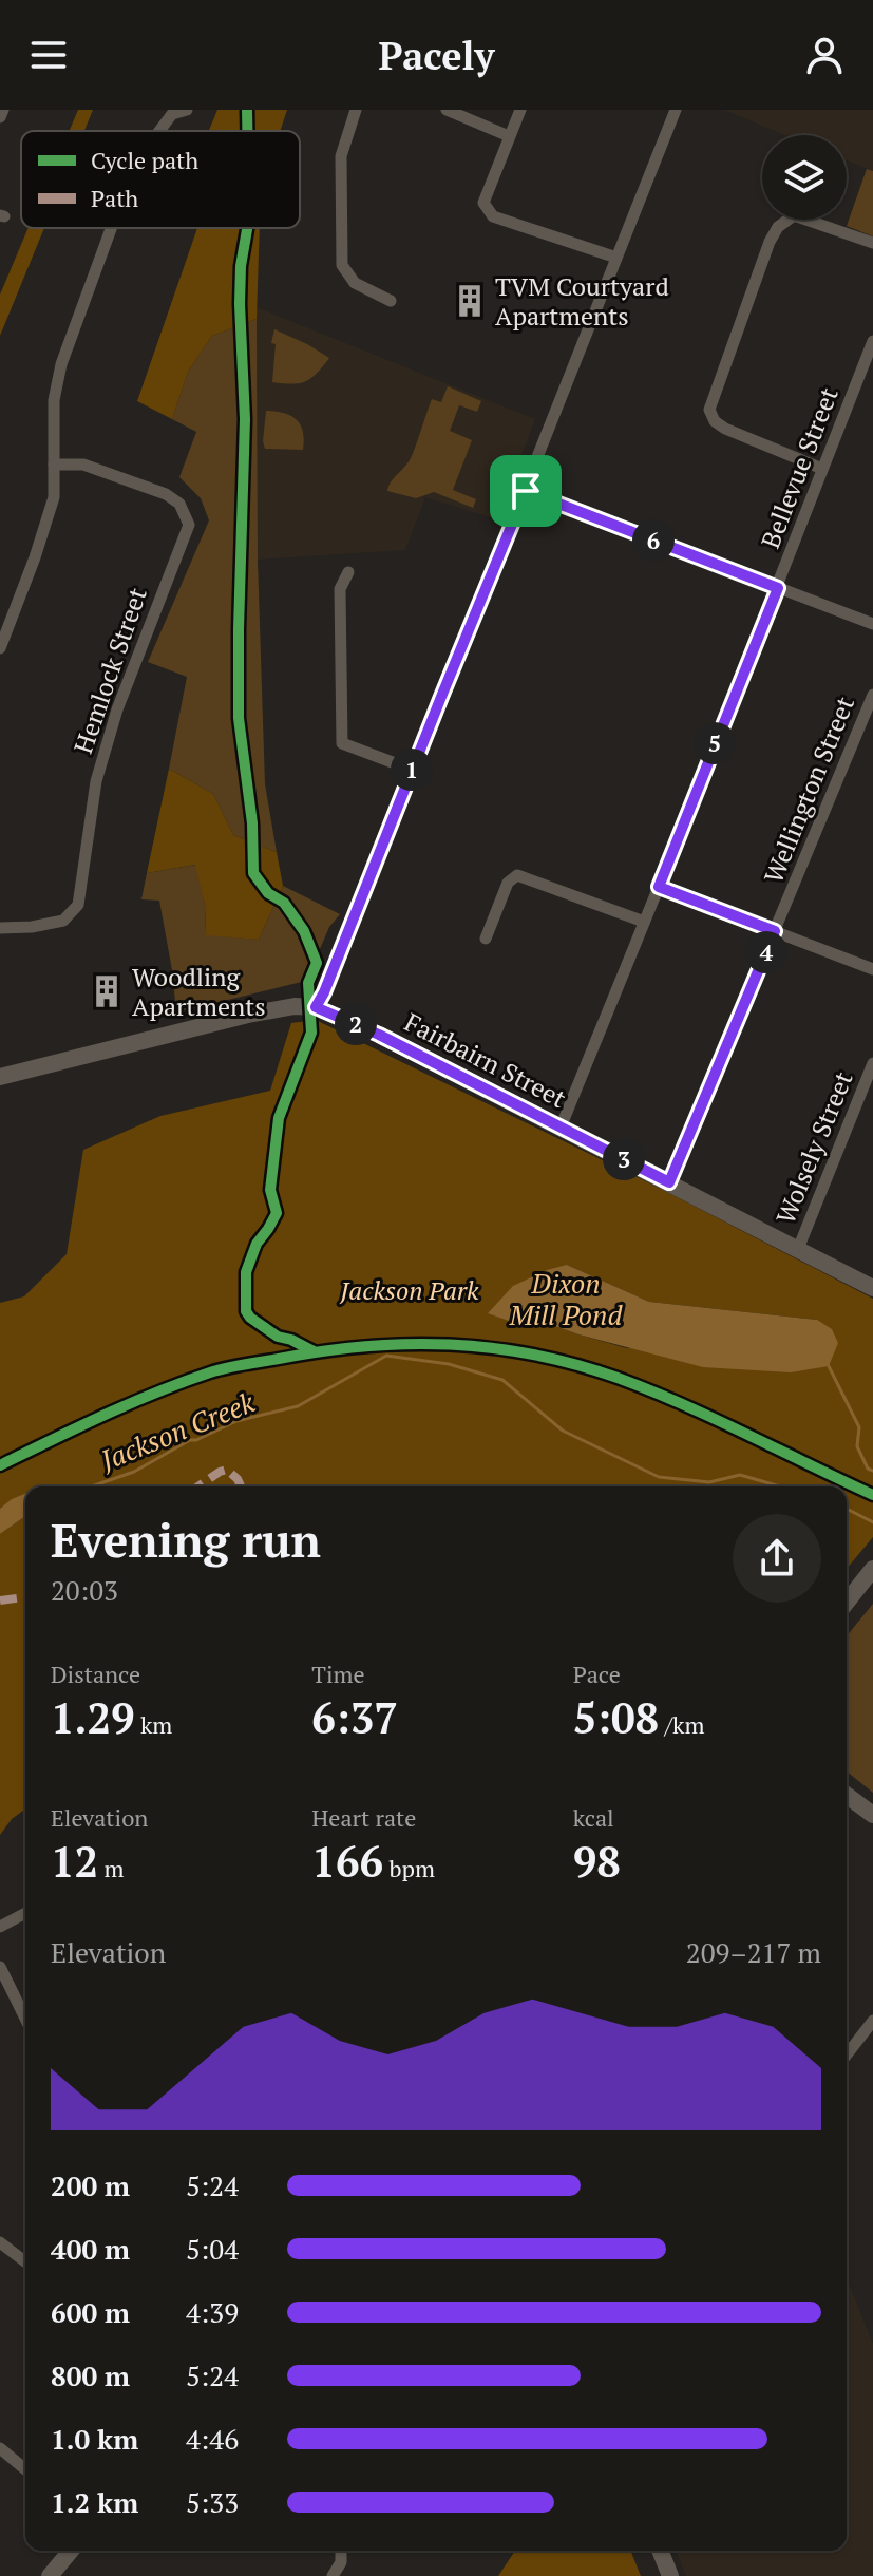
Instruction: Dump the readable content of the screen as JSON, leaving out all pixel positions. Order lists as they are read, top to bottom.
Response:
{
  "streets": {
    "main road": ["Fairbairn Street"],
    "street": [
      "Bellevue Street",
      "Hemlock Street",
      "Wellington Street",
      "Wolsely Street"
    ]
  },
  "crossings": [
    ["Bellevue Street", "Fairbairn Street"],
    ["Wellington Street", "Fairbairn Street"],
    ["Fairbairn Street", "Wolsely Street"]
  ],
  "water": ["Dixon Mill Pond", "Jackson Creek"],
  "parks": ["Jackson Park"],
  "places": {
    "building": ["TVM Courtyard Apartments", "Woodling Apartments"]
  },
  "legend": ["Cycle path", "Path"],
  "page": {
    "header": "Pacely",
    "pins": [
      "6",
      "5",
      "1",
      "4",
      "2",
      "3"
    ],
    "heading": ["Evening run", "20:03"],
    "stats": [
      ["Distance", "1.29 km"],
      ["Time", "6:37"],
      ["Pace", "5:08 /km"],
      ["Elevation", "12 m"],
      ["Heart rate", "166 bpm"],
      ["kcal", "98"]
    ],
    "chart": ["Elevation", "209–217 m"],
    "list": [
      {
        "name": "200 m",
        "note": "5:24"
      },
      {
        "name": "400 m",
        "note": "5:04"
      },
      {
        "name": "600 m",
        "note": "4:39"
      },
      {
        "name": "800 m",
        "note": "5:24"
      },
      {
        "name": "1.0 km",
        "note": "4:46"
      },
      {
        "name": "1.2 km",
        "note": "5:33"
      }
    ]
  }
}
